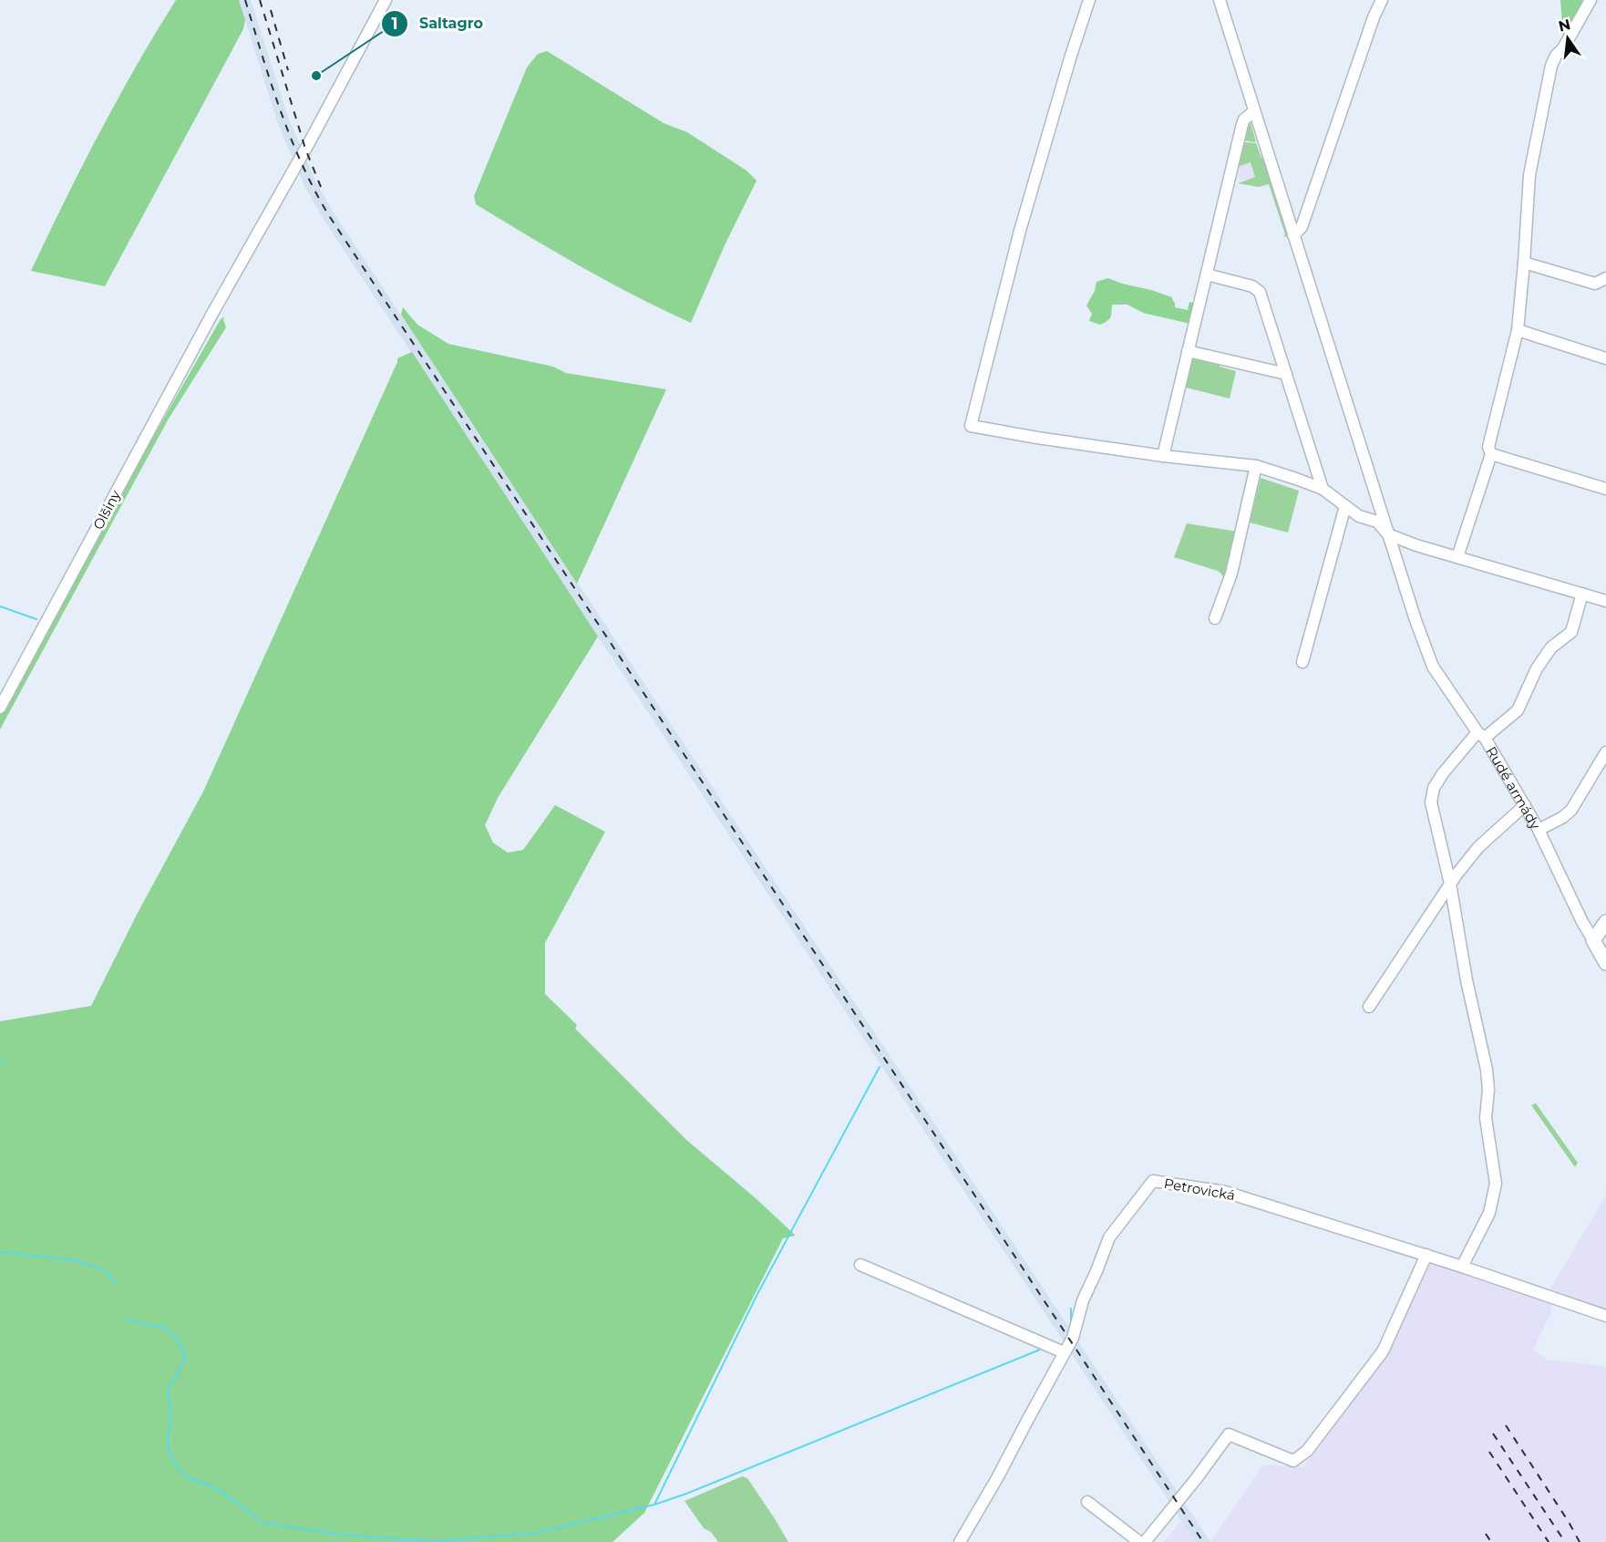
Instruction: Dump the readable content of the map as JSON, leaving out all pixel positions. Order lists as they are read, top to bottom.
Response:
{
  "streets": {
    "main road": ["Rudé armády"],
    "street": ["Olšiny", "Petrovická"]
  },
  "places": ["Saltagro"],
  "north": "top"
}
